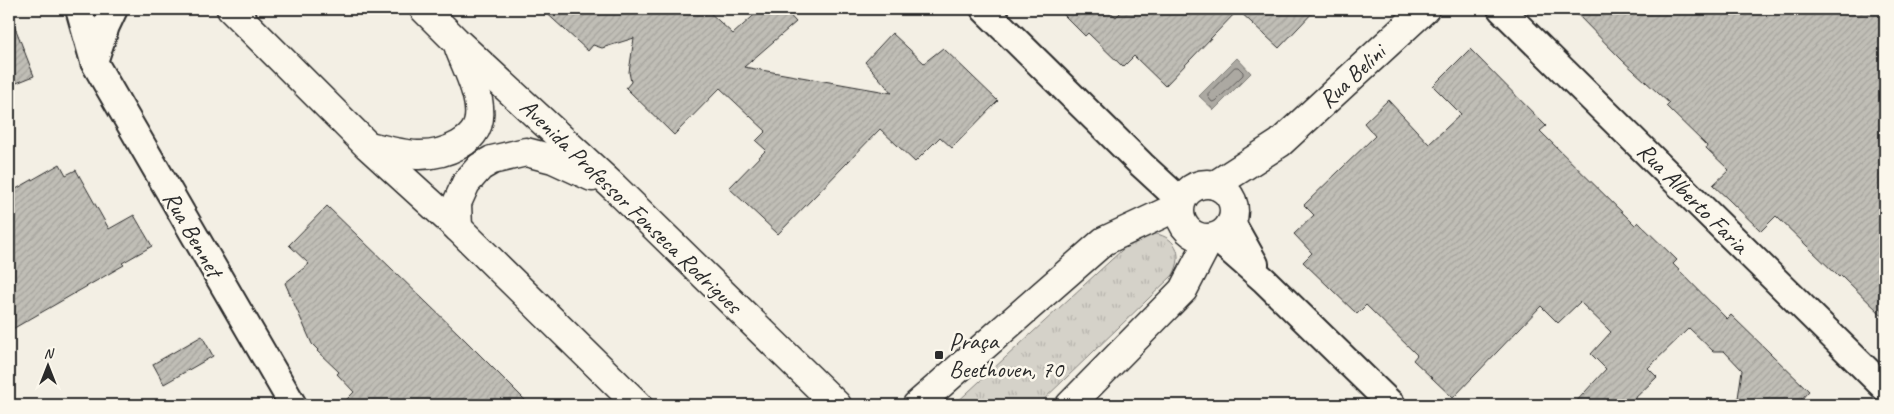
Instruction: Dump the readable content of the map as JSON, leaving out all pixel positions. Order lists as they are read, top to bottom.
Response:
{
  "streets": {
    "main road": ["Rua Belini", "Avenida Professor Fonseca Rodrigues"],
    "street": ["Rua Alberto Faria", "Rua Bennet"]
  },
  "places": {
    "transit": ["Praça Beethoven, 70"]
  },
  "north": "top"
}
